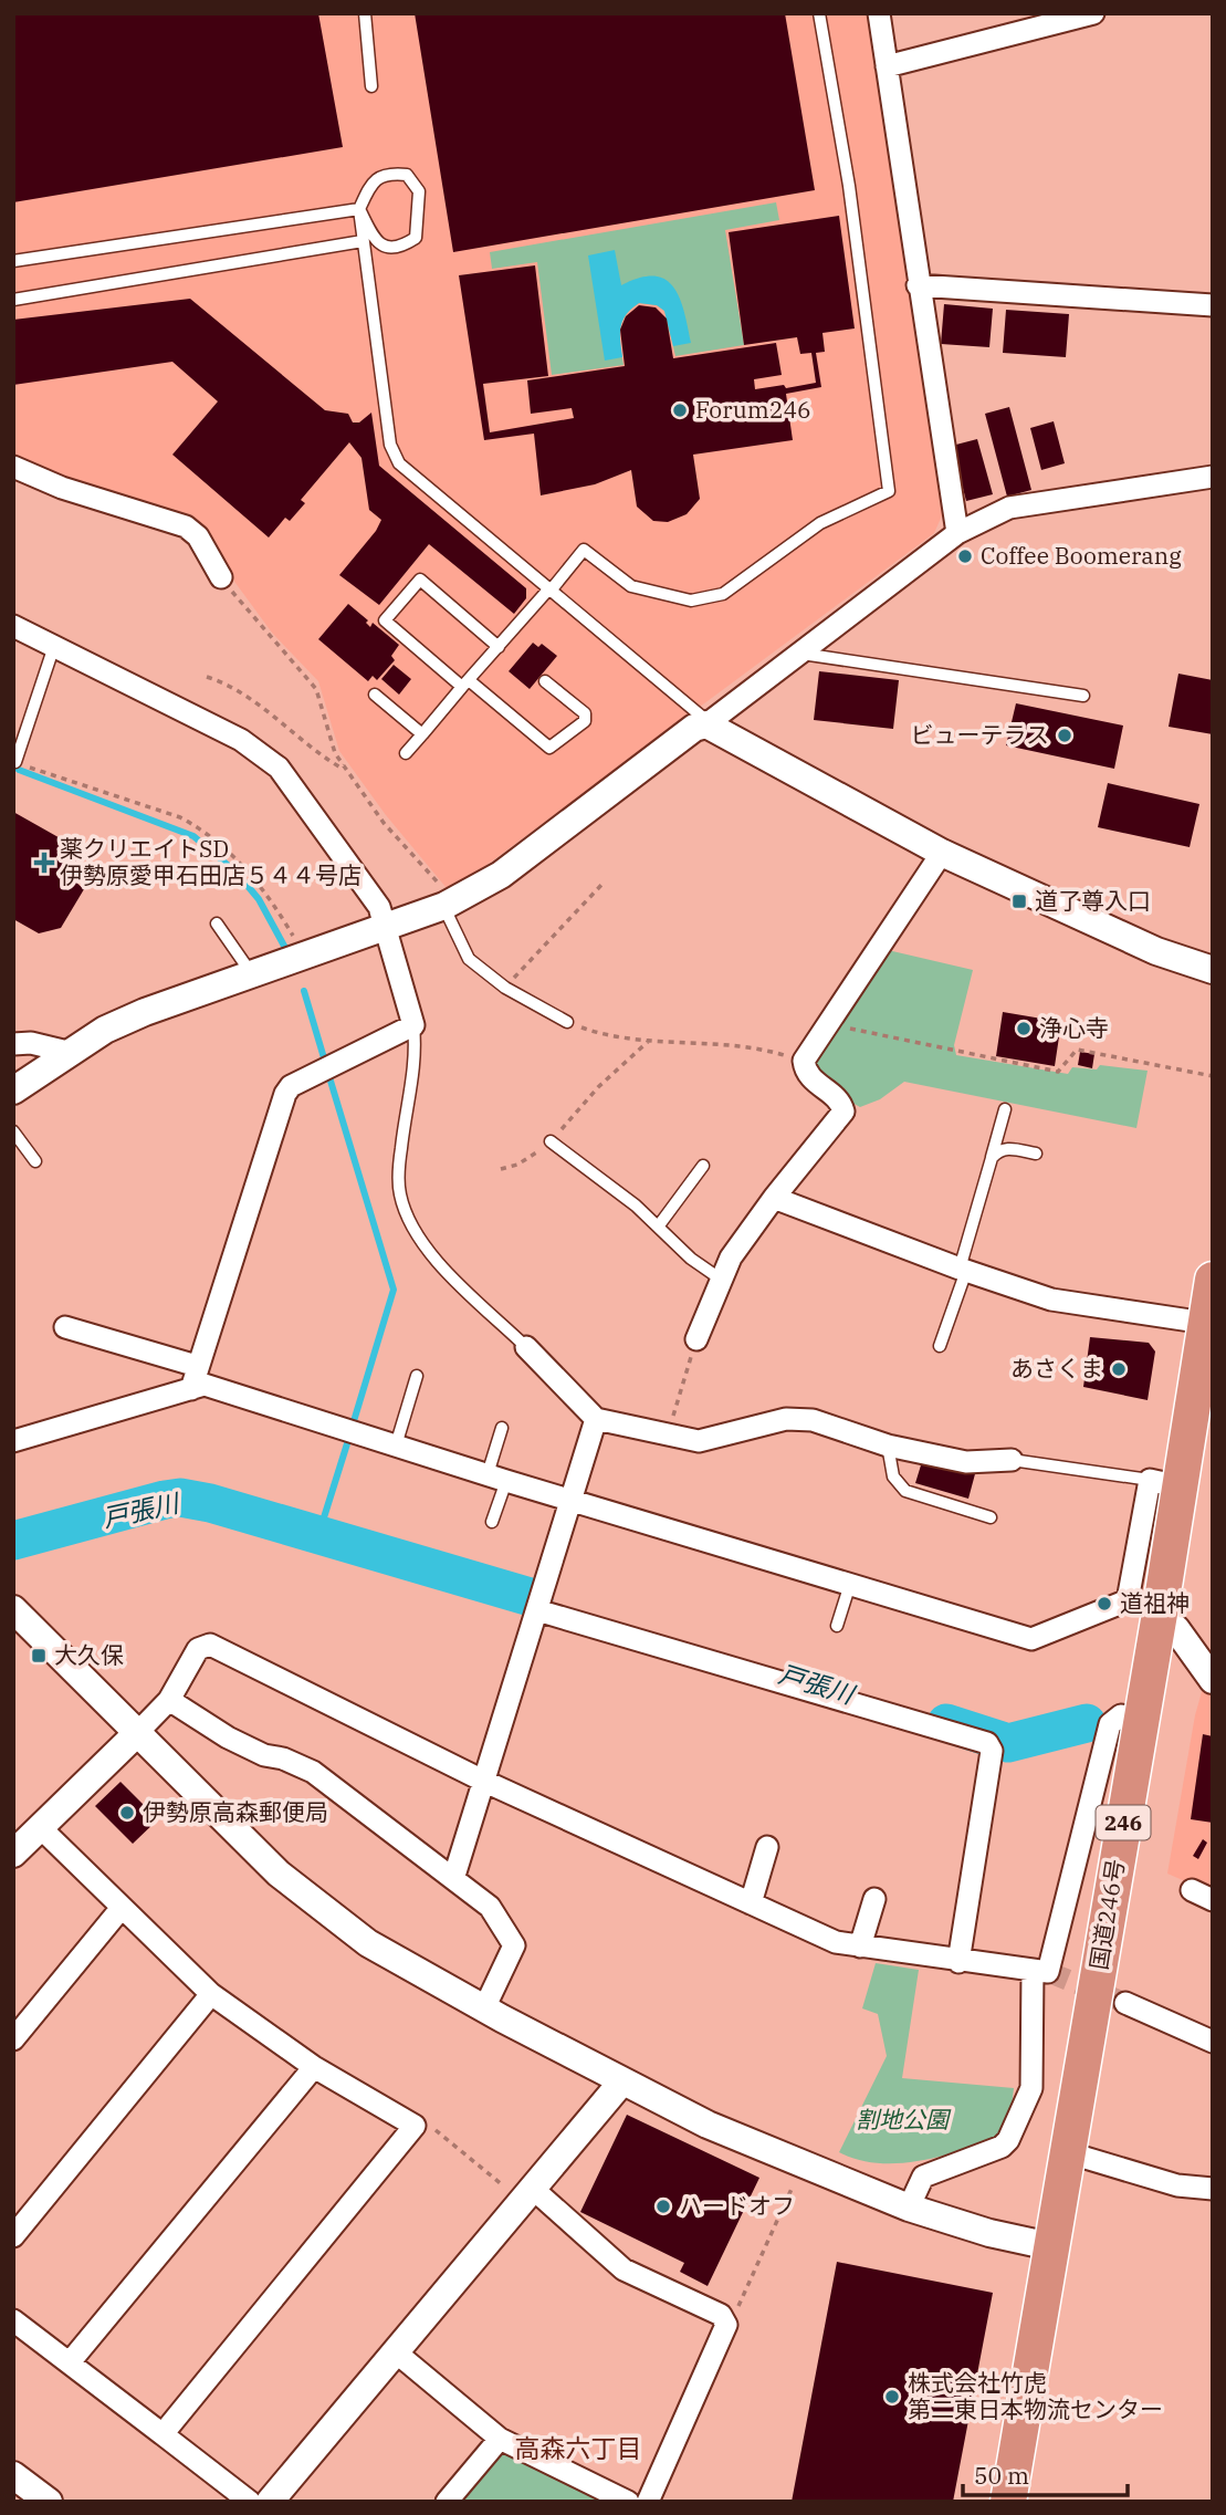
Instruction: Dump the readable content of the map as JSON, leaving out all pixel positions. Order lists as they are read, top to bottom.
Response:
{
  "streets": {
    "highway": ["246", "国道246号"]
  },
  "districts": ["高森六丁目"],
  "water": ["戸張川"],
  "parks": ["割地公園"],
  "places": {
    "other": [
      "Forum246",
      "Coffee Boomerang",
      "ビューテラス",
      "浄心寺",
      "あさくま",
      "道祖神",
      "伊勢原高森郵便局",
      "ハードオフ",
      "株式会社竹虎 第二東日本物流センター"
    ],
    "health": ["薬クリエイトSD 伊勢原愛甲石田店５４４号店"],
    "transit": ["道了尊入口", "大久保"]
  },
  "scale_bar": "50 m"
}
